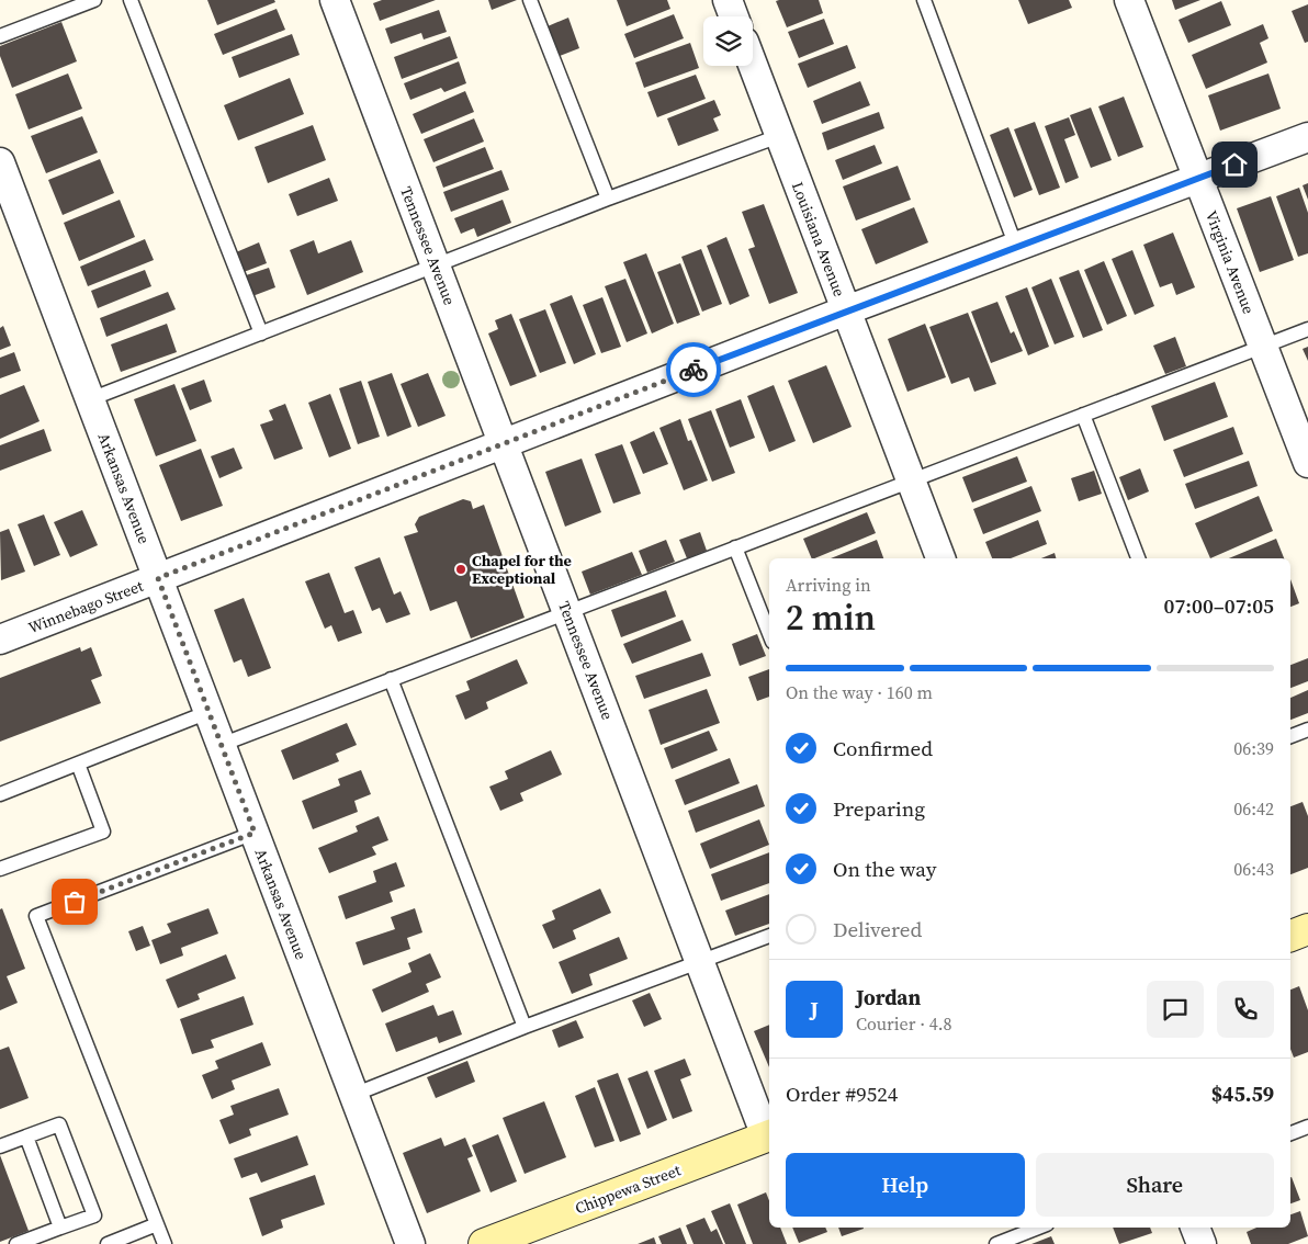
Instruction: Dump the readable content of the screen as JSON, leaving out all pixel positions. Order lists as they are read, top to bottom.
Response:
{
  "streets": {
    "main road": ["Chippewa Street"],
    "street": [
      "Louisiana Avenue",
      "Tennessee Avenue",
      "Virginia Avenue",
      "Arkansas Avenue",
      "Winnebago Street"
    ]
  },
  "crossings": [
    ["Louisiana Avenue", "Winnebago Street"],
    ["Tennessee Avenue", "Winnebago Street"],
    ["Tennessee Avenue", "Chippewa Street"],
    ["Virginia Avenue", "Winnebago Street"],
    ["Arkansas Avenue", "Winnebago Street"]
  ],
  "places": ["Chapel for the Exceptional"],
  "page": {
    "heading": ["2 min", "Arriving in", "07:00–07:05"],
    "panel": [
      "Jordan",
      "Courier · 4.8",
      "Order #9524",
      "$45.59"
    ],
    "bar": "On the way · 160 m",
    "list": [
      ["Confirmed", "06:39"],
      ["Preparing", "06:42"],
      ["On the way", "06:43"],
      "Delivered"
    ],
    "round": "J",
    "buttons": ["Help", "Share"]
  }
}
